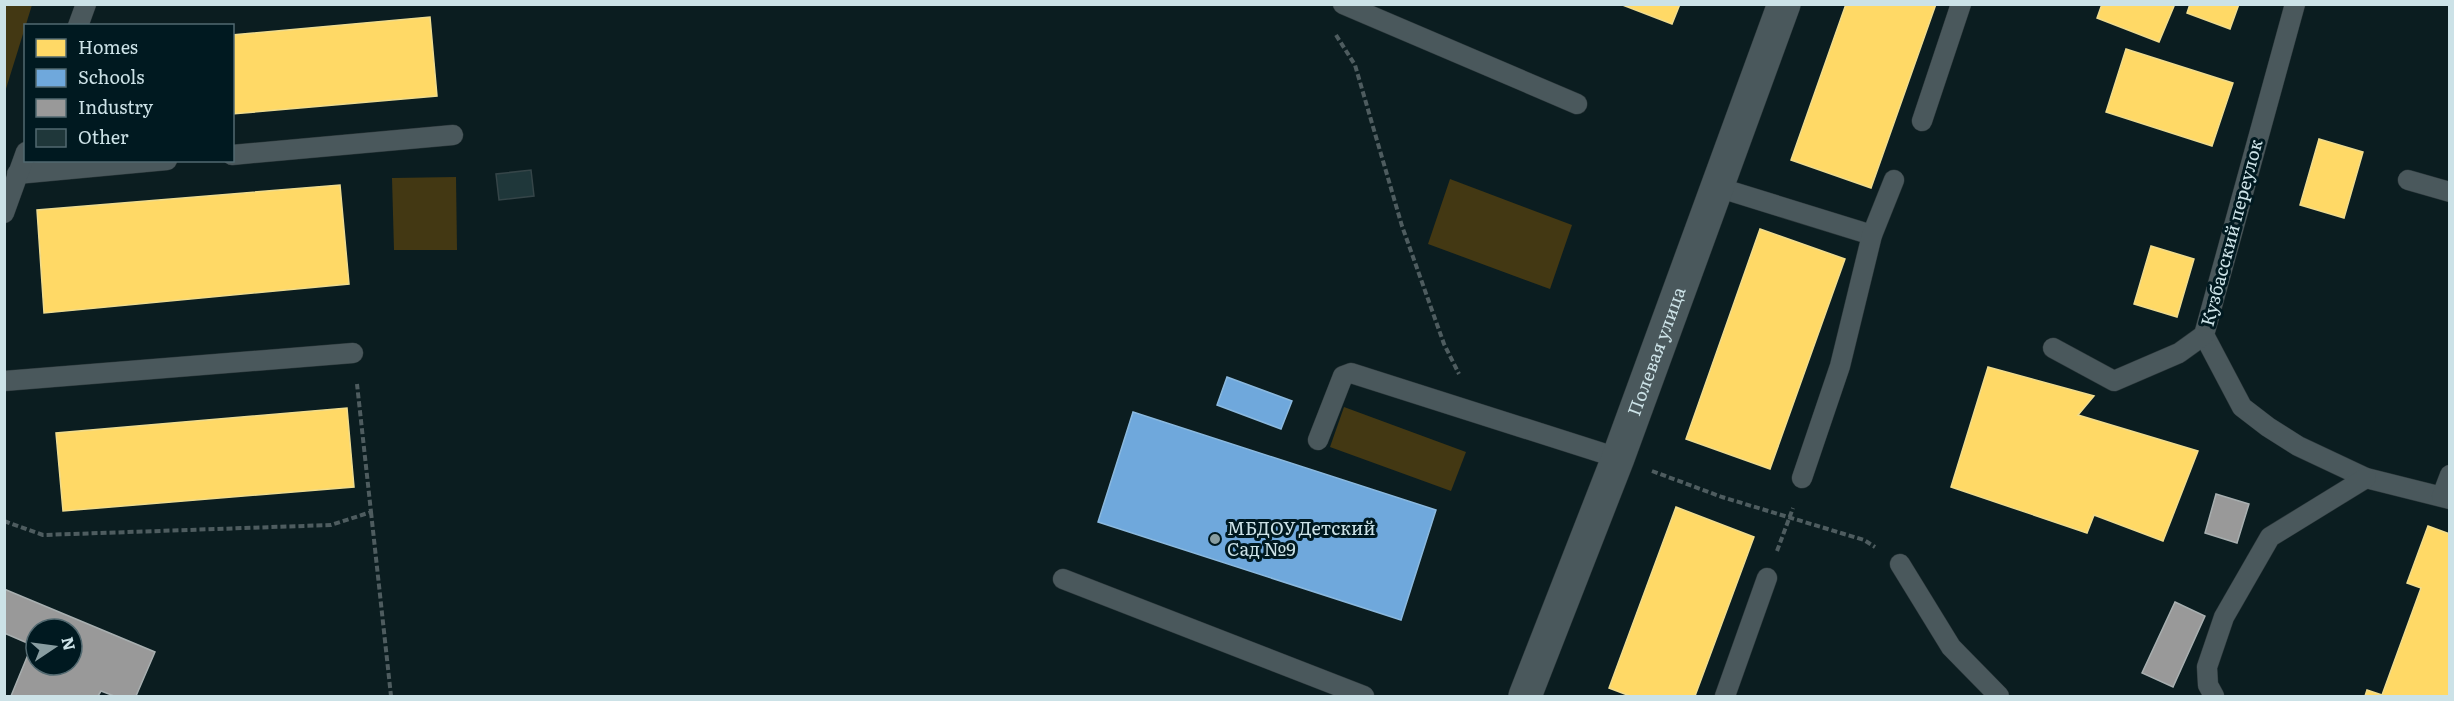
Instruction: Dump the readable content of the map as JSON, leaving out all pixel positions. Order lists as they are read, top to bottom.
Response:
{
  "streets": {
    "street": ["Полевая улица"],
    "lane": ["Кузбасский переулок"]
  },
  "places": ["МБДОУ Детский Сад №9"],
  "legend": [
    "Homes",
    "Schools",
    "Industry",
    "Other"
  ],
  "north": "right"
}
